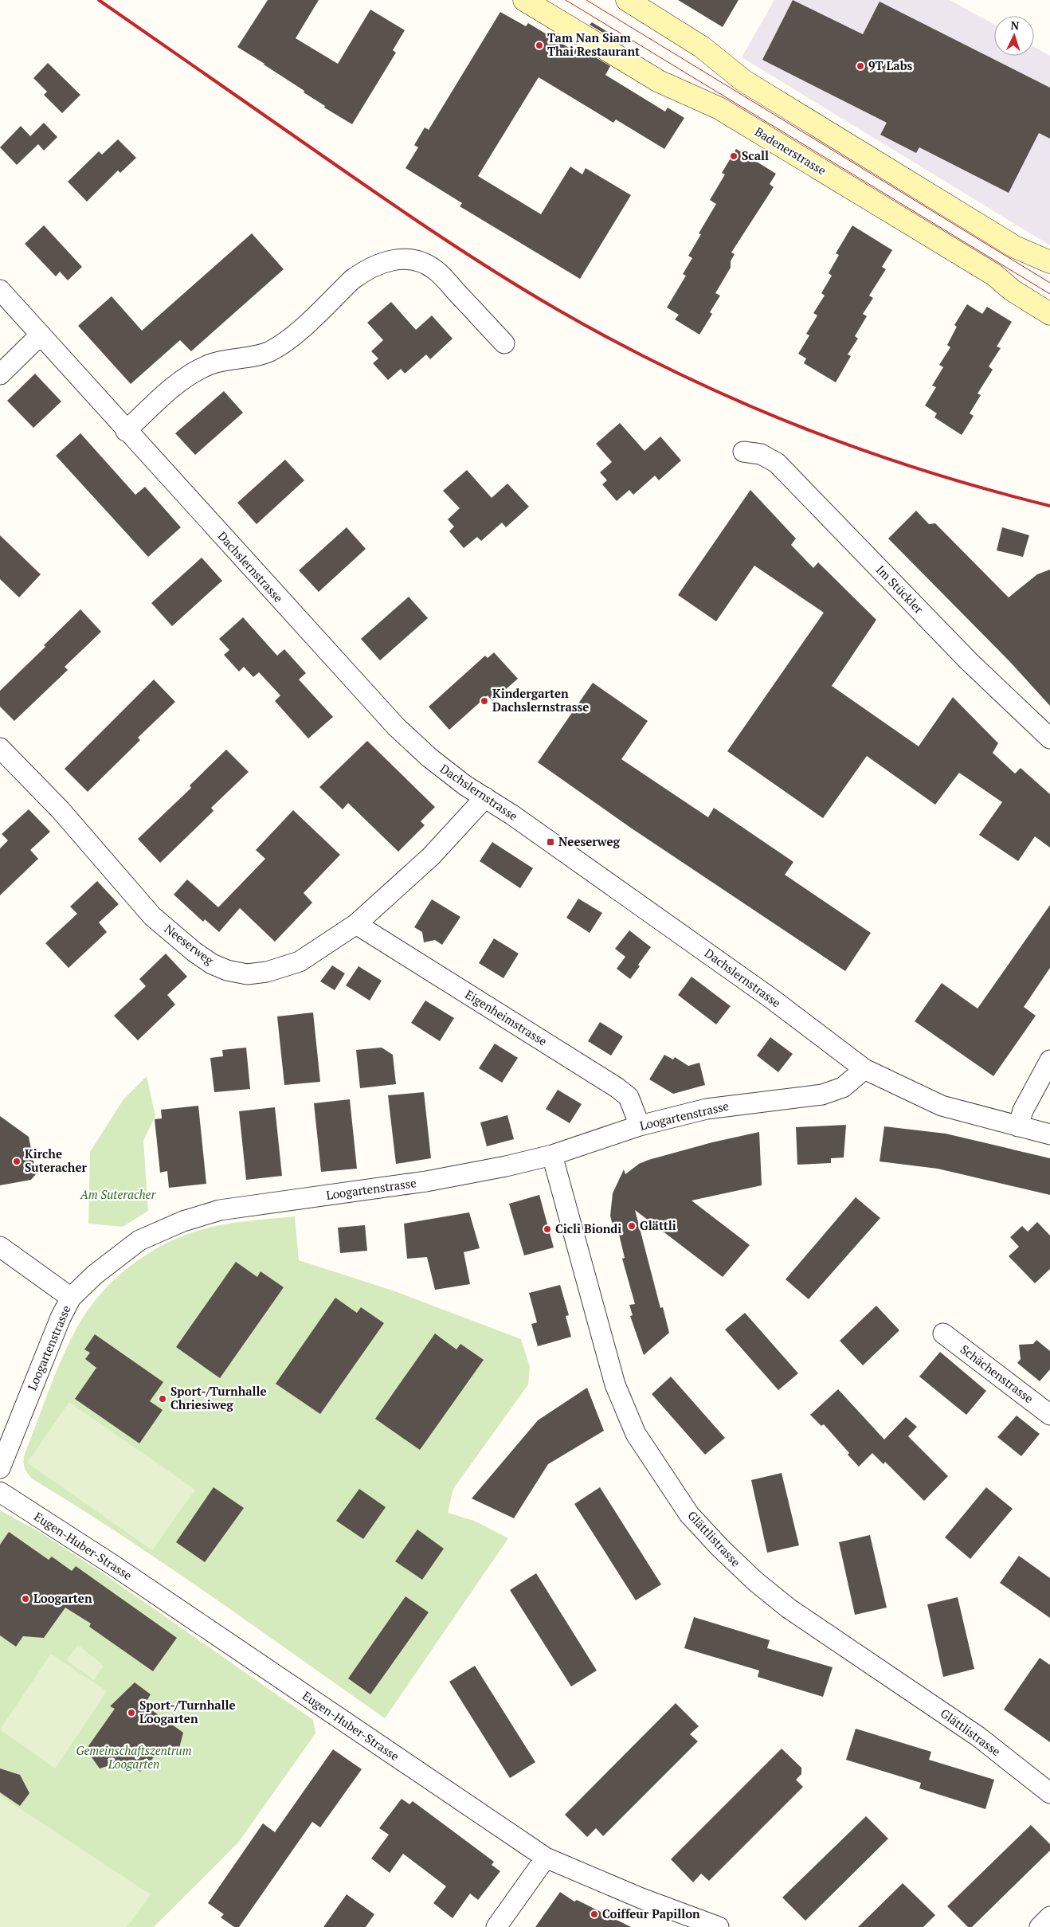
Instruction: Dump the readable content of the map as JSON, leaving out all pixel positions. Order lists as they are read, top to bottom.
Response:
{
  "streets": {
    "street": [
      "Badenerstrasse",
      "Dachslernstrasse",
      "Im Stückler",
      "Neeserweg",
      "Eigenheimstrasse",
      "Loogartenstrasse",
      "Schächenstrasse",
      "Glättlistrasse",
      "Eugen-Huber-Strasse"
    ]
  },
  "crossings": [
    ["Dachslernstrasse", "Neeserweg"],
    ["Dachslernstrasse", "Loogartenstrasse"],
    ["Neeserweg", "Eigenheimstrasse"],
    ["Eigenheimstrasse", "Loogartenstrasse"],
    ["Loogartenstrasse", "Glättlistrasse"]
  ],
  "parks": ["Am Suteracher", "Gemeinschaftszentrum Loogarten"],
  "places": {
    "other": [
      "Tam Nan Siam Thai Restaurant",
      "9T Labs",
      "Scall",
      "Kindergarten Dachslernstrasse",
      "Kirche Suteracher",
      "Glättli",
      "Cicli Biondi",
      "Sport-/Turnhalle Chriesiweg",
      "Loogarten",
      "Sport-/Turnhalle Loogarten",
      "Coiffeur Papillon"
    ],
    "transit": ["Neeserweg"]
  },
  "north": "top"
}
